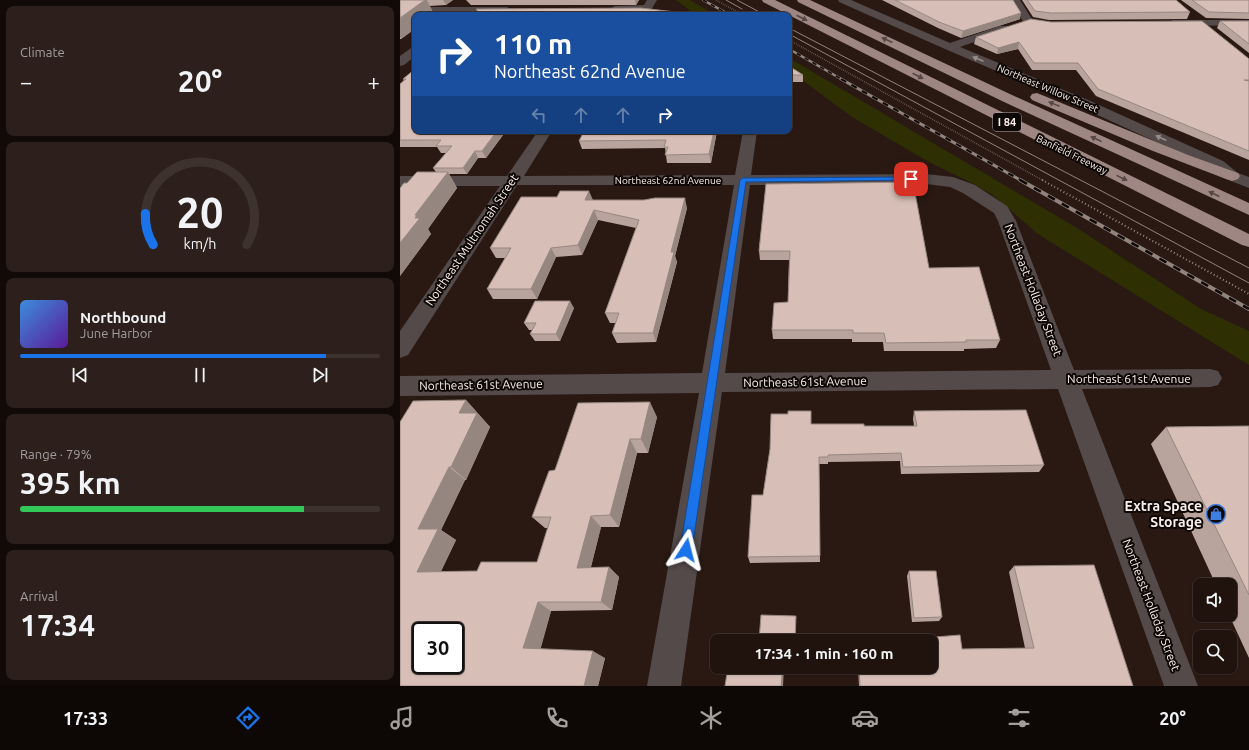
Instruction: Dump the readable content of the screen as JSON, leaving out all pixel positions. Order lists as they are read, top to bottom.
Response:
{
  "streets": {
    "highway": ["I 84", "Banfield Freeway"],
    "street": [
      "Northeast Willow Street",
      "Northeast 62nd Avenue",
      "Northeast Multnomah Street",
      "Northeast Holladay Street",
      "Northeast 61st Avenue"
    ]
  },
  "crossings": [
    ["Northeast 62nd Avenue", "Northeast Multnomah Street"],
    ["Northeast 62nd Avenue", "Northeast Holladay Street"],
    ["Northeast Holladay Street", "Northeast 61st Avenue"]
  ],
  "places": {
    "shop": ["Extra Space Storage"]
  },
  "page": {
    "tile": [
      "Climate",
      ["Range · 79%", "395 km"],
      ["Arrival", "17:34"]
    ],
    "turn": ["110 m", "Northeast 62nd Avenue"],
    "heat": ["−", "20°", "+"],
    "song": ["Northbound", "June Harbor"],
    "limit": "30",
    "trip": "17:34 · 1 min · 160 m",
    "tabs": ["17:33", "20°"],
    "gauge": ["20", "km/h"]
  }
}
